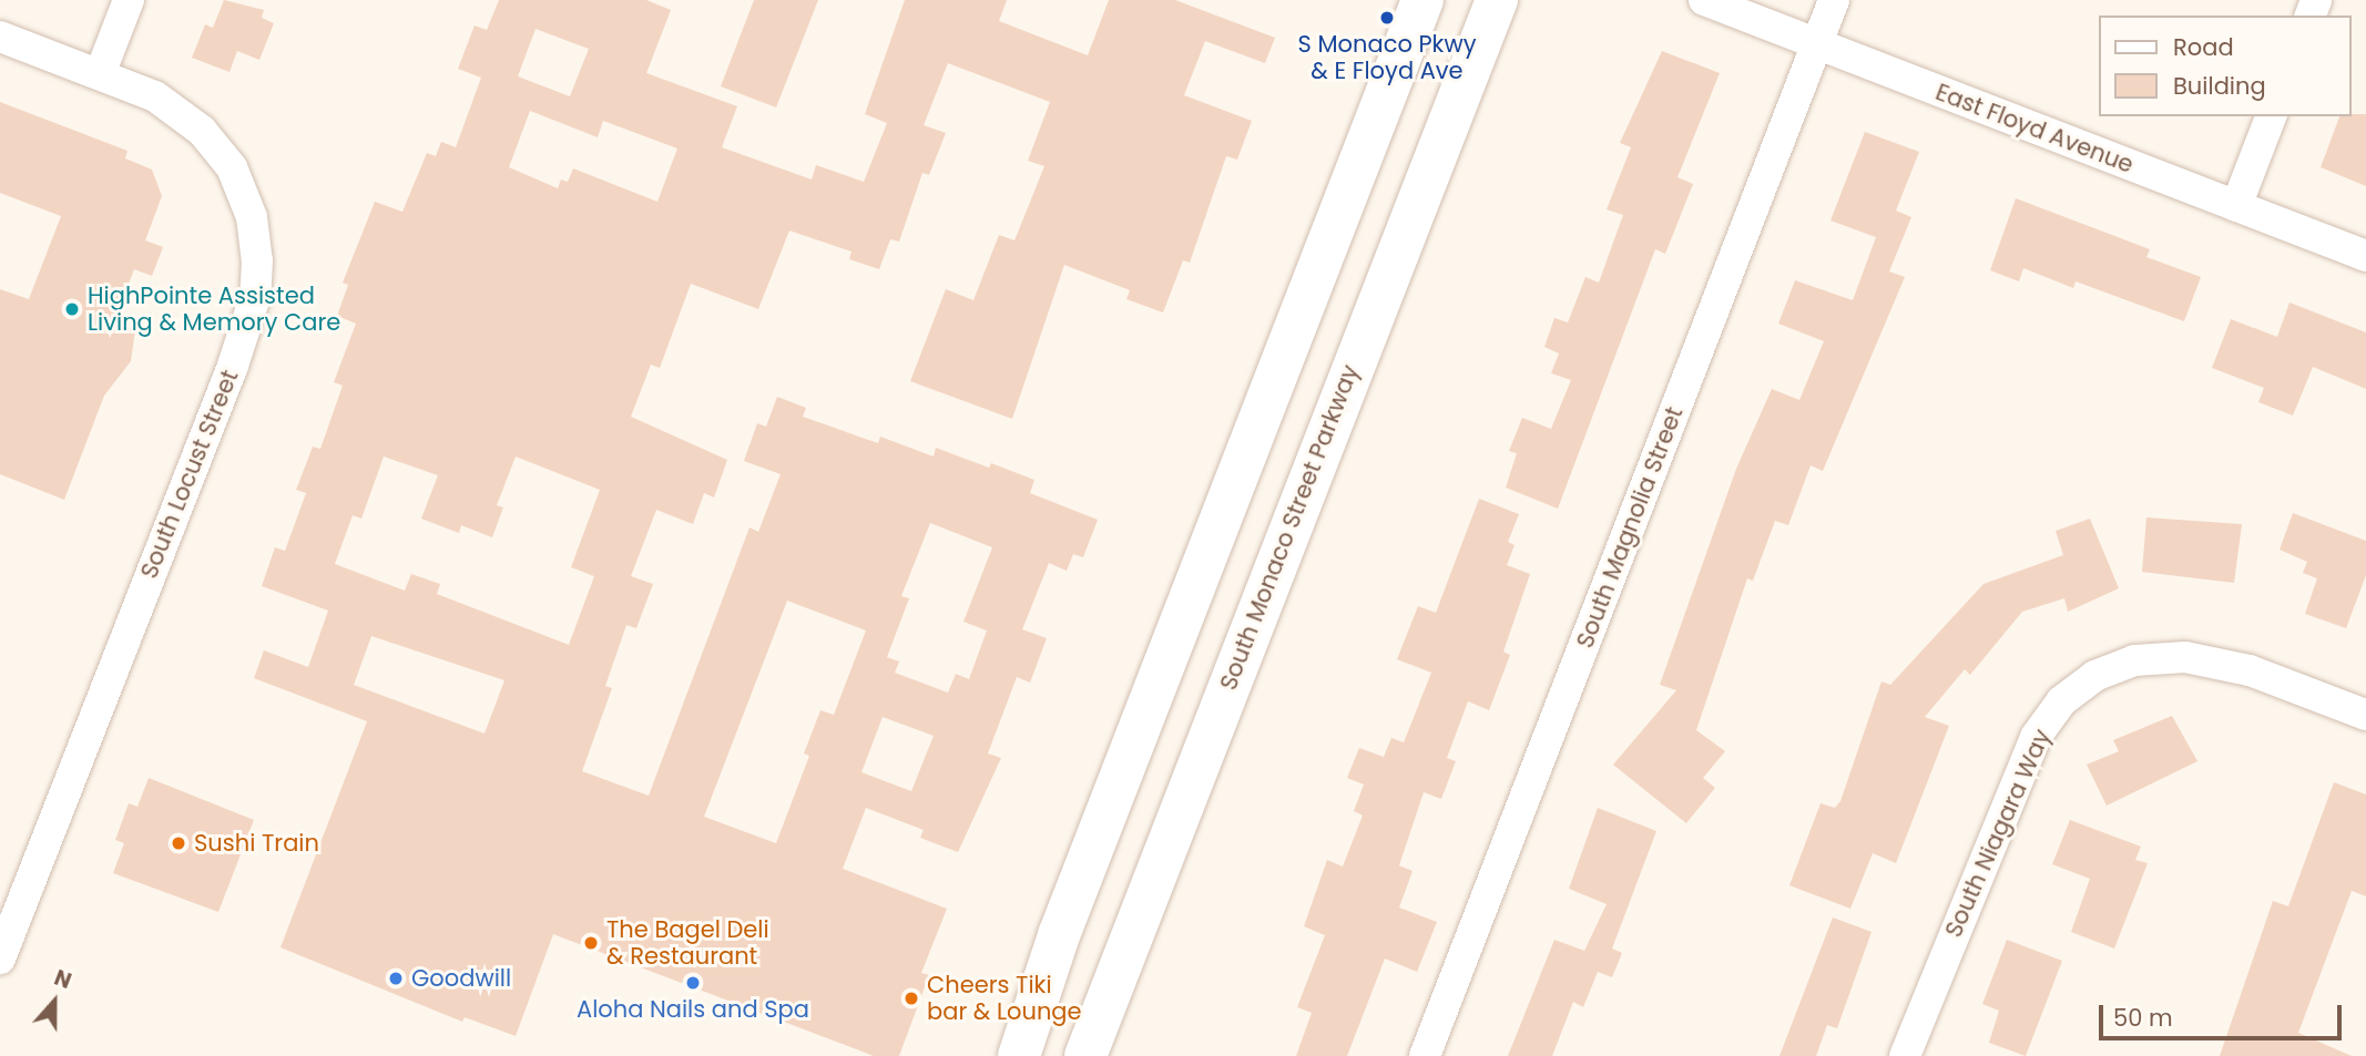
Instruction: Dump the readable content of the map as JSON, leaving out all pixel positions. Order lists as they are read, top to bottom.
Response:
{
  "streets": {
    "main road": ["South Monaco Street Parkway"],
    "street": [
      "East Floyd Avenue",
      "South Locust Street",
      "South Magnolia Street",
      "South Niagara Way"
    ]
  },
  "crossings": [
    ["East Floyd Avenue", "South Magnolia Street"]
  ],
  "places": [
    "S Monaco Pkwy & E Floyd Ave",
    "HighPointe Assisted Living & Memory Care",
    "Sushi Train",
    "The Bagel Deli & Restaurant",
    "Goodwill",
    "Aloha Nails and Spa",
    "Cheers Tiki bar & Lounge"
  ],
  "legend": ["Road", "Building"],
  "scale_bar": "50 m",
  "north": "top"
}
